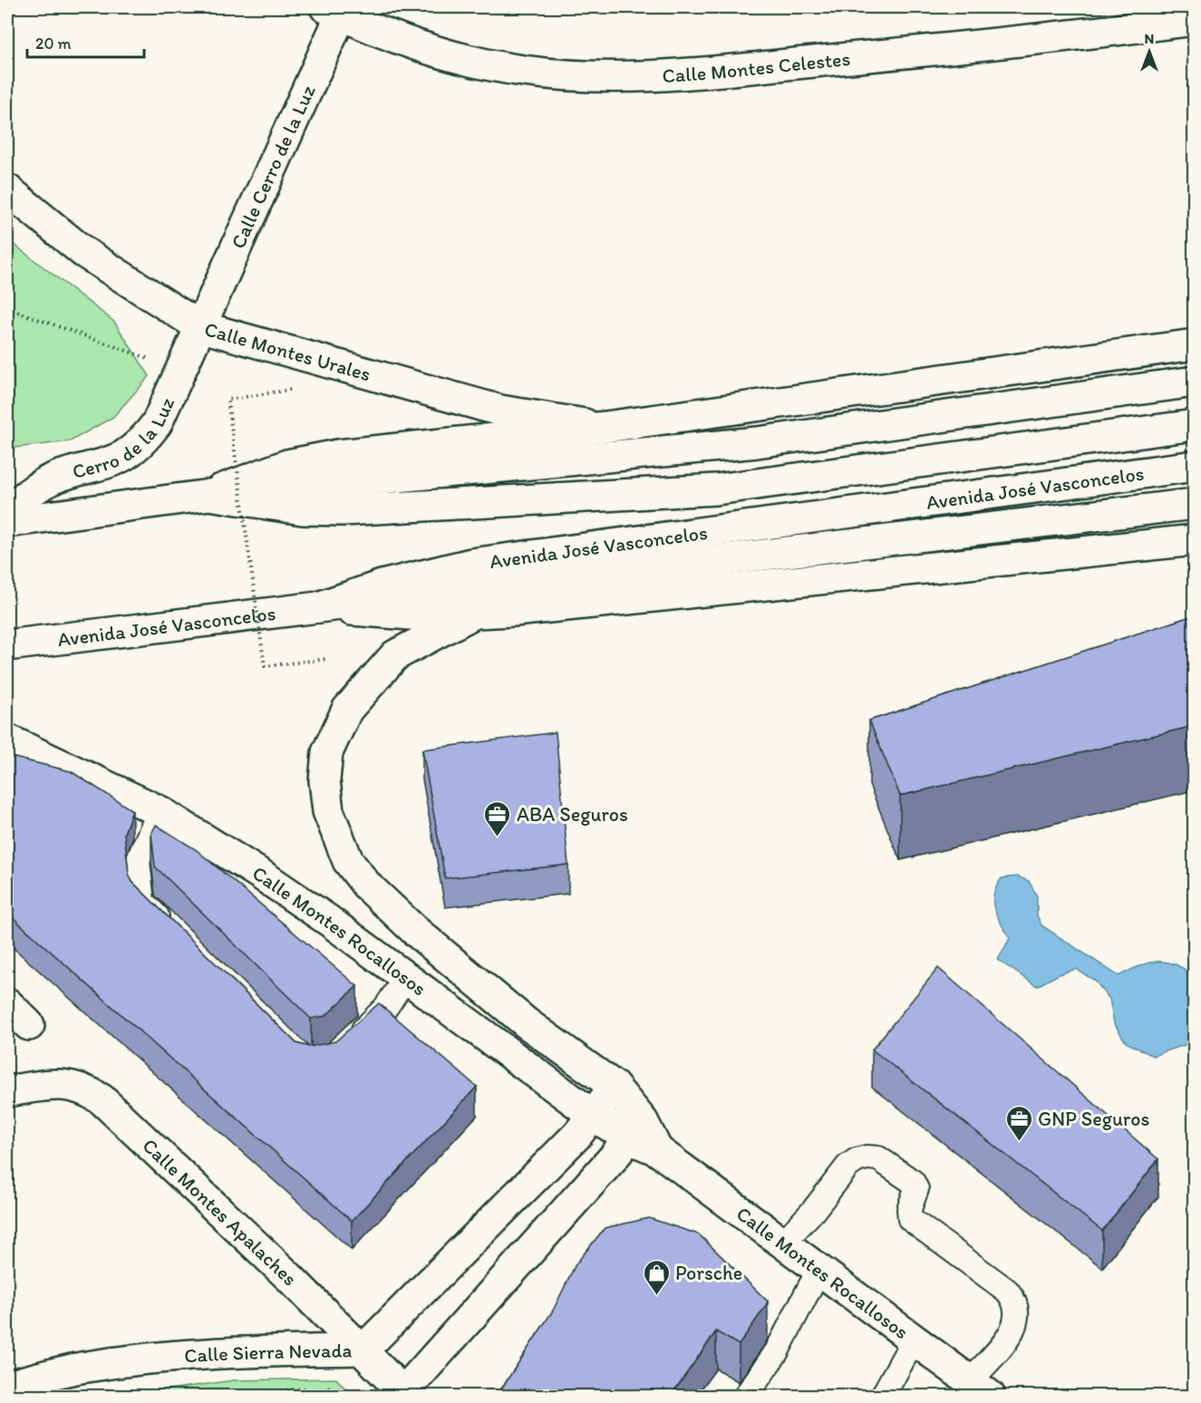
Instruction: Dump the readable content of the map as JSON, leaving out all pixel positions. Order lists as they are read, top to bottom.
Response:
{
  "streets": {
    "main road": [
      "Calle Montes Celestes",
      "Calle Cerro de la Luz",
      "Calle Montes Urales",
      "Cerro de la Luz",
      "Avenida José Vasconcelos",
      "Calle Montes Rocallosos",
      "Calle Montes Apalaches",
      "Calle Sierra Nevada"
    ]
  },
  "crossings": [
    ["Calle Montes Celestes", "Calle Cerro de la Luz"],
    ["Calle Cerro de la Luz", "Calle Montes Urales"],
    ["Calle Cerro de la Luz", "Cerro de la Luz"],
    ["Calle Montes Urales", "Cerro de la Luz"],
    ["Calle Montes Rocallosos", "Calle Sierra Nevada"],
    ["Calle Montes Apalaches", "Calle Sierra Nevada"]
  ],
  "places": {
    "office": ["ABA Seguros", "GNP Seguros"],
    "shop": ["Porsche"]
  },
  "scale_bar": "20 m",
  "north": "top"
}
